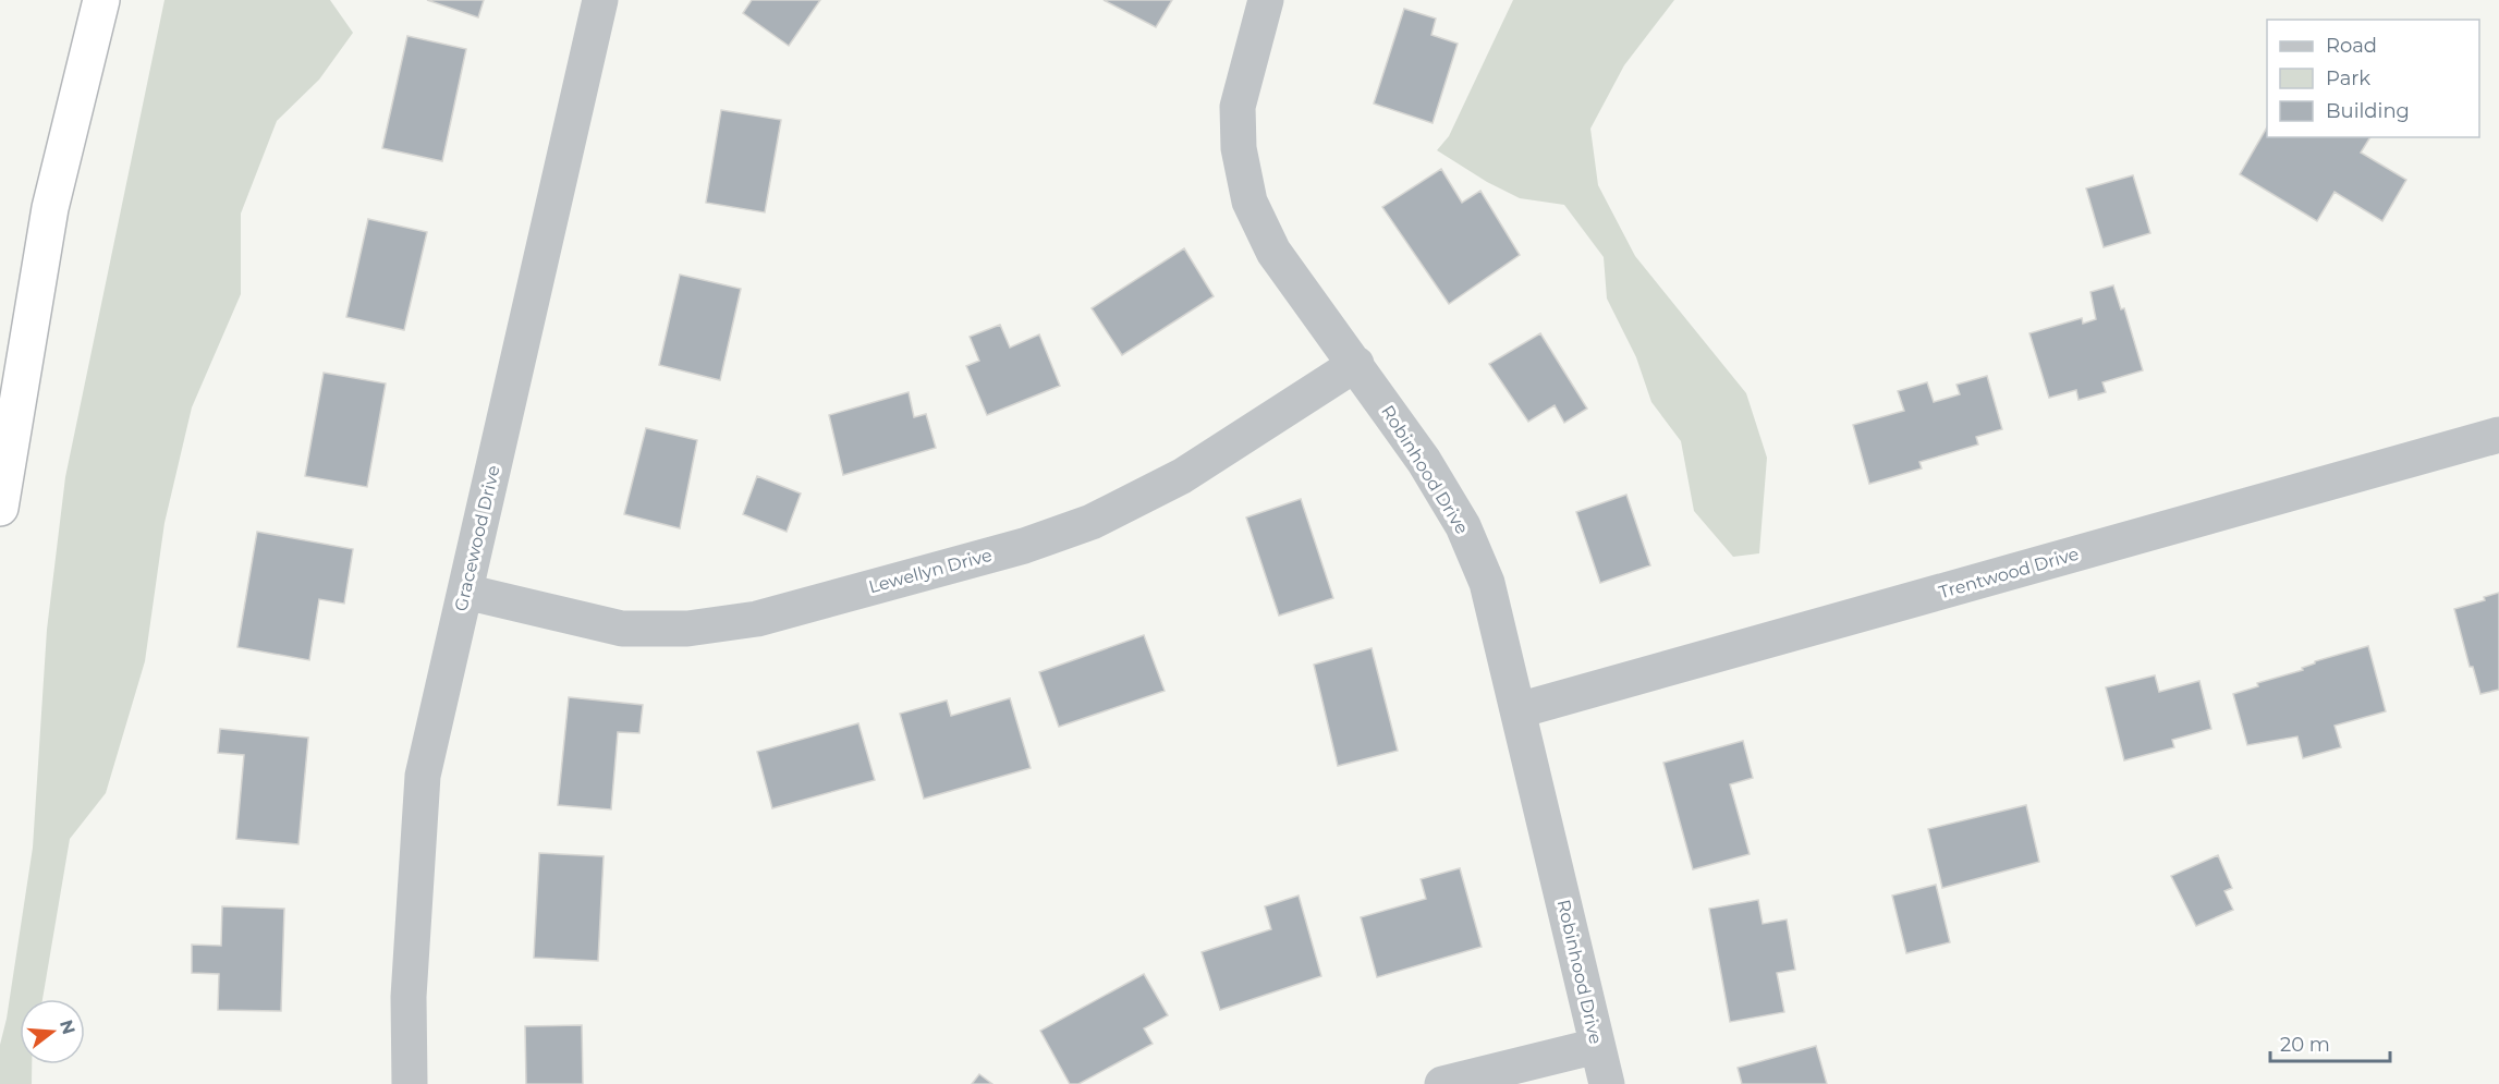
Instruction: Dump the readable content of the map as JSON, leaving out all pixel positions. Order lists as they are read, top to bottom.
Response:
{
  "streets": {
    "street": [
      "Robinhood Drive",
      "Gracewood Drive",
      "Lewellyn Drive",
      "Trentwood Drive"
    ]
  },
  "crossings": [
    ["Robinhood Drive", "Lewellyn Drive"],
    ["Robinhood Drive", "Trentwood Drive"],
    ["Gracewood Drive", "Lewellyn Drive"]
  ],
  "legend": ["Road", "Park", "Building"],
  "scale_bar": "20 m",
  "north": "right"
}
